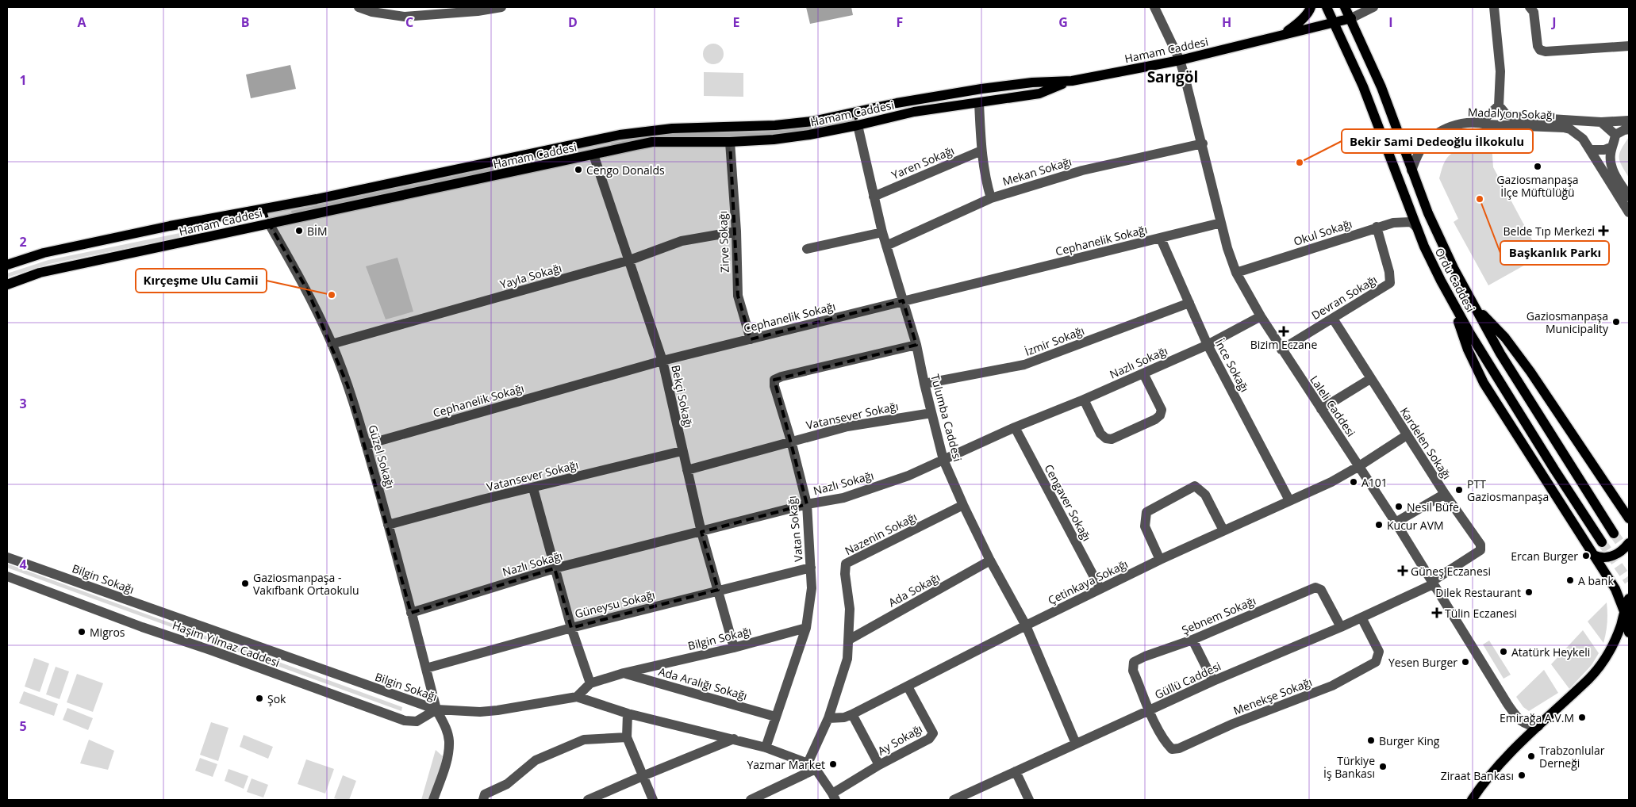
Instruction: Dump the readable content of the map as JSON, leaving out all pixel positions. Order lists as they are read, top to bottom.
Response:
{
  "streets": {
    "main road": ["Hamam Caddesi", "Ordu Caddesi"],
    "street": [
      "Madalyon Sokağı",
      "Yaren Sokağı",
      "Mekan Sokağı",
      "Okul Sokağı",
      "Cephanelik Sokağı",
      "Zirve Sokağı",
      "Yayla Sokağı",
      "Devran Sokağı",
      "İzmir Sokağı",
      "Nazlı Sokağı",
      "İnce Sokağı",
      "Bekçi Sokağı",
      "Laleli Caddesi",
      "Vatansever Sokağı",
      "Tulumba Caddesi",
      "Kardelen Sokağı",
      "Güzel Sokağı",
      "Cengaver Sokağı",
      "Vatan Sokağı",
      "Nazenin Sokağı",
      "Bilgin Sokağı",
      "Çetinkaya Sokağı",
      "Ada Sokağı",
      "Güneysu Sokağı",
      "Şebnem Sokağı",
      "Haşim Yılmaz Caddesi",
      "Güllü Caddesi",
      "Ada Aralığı Sokağı",
      "Menekşe Sokağı",
      "Ay Sokağı"
    ]
  },
  "crossings": [
    ["Hamam Caddesi", "Zirve Sokağı"],
    ["Hamam Caddesi", "Ordu Caddesi"],
    ["Hamam Caddesi", "Bekçi Sokağı"],
    ["Hamam Caddesi", "Laleli Caddesi"],
    ["Hamam Caddesi", "Tulumba Caddesi"],
    ["Hamam Caddesi", "Güzel Sokağı"],
    ["Madalyon Sokağı", "Ordu Caddesi"],
    ["Yaren Sokağı", "Tulumba Caddesi"],
    ["Mekan Sokağı", "Laleli Caddesi"],
    ["Mekan Sokağı", "Tulumba Caddesi"],
    ["Okul Sokağı", "Ordu Caddesi"],
    ["Okul Sokağı", "Devran Sokağı"],
    ["Okul Sokağı", "Laleli Caddesi"],
    ["Cephanelik Sokağı", "Zirve Sokağı"],
    ["Cephanelik Sokağı", "İnce Sokağı"],
    ["Cephanelik Sokağı", "Bekçi Sokağı"],
    ["Cephanelik Sokağı", "Laleli Caddesi"],
    ["Cephanelik Sokağı", "Tulumba Caddesi"],
    ["Cephanelik Sokağı", "Güzel Sokağı"],
    ["Zirve Sokağı", "Yayla Sokağı"],
    ["Yayla Sokağı", "Bekçi Sokağı"],
    ["Yayla Sokağı", "Güzel Sokağı"],
    ["Devran Sokağı", "Laleli Caddesi"],
    ["Devran Sokağı", "Kardelen Sokağı"],
    ["İzmir Sokağı", "İnce Sokağı"],
    ["İzmir Sokağı", "Tulumba Caddesi"],
    ["Nazlı Sokağı", "İnce Sokağı"],
    ["Nazlı Sokağı", "Bekçi Sokağı"],
    ["Nazlı Sokağı", "Laleli Caddesi"],
    ["Nazlı Sokağı", "Tulumba Caddesi"],
    ["Nazlı Sokağı", "Güzel Sokağı"],
    ["Nazlı Sokağı", "Cengaver Sokağı"],
    ["Nazlı Sokağı", "Vatan Sokağı"],
    ["İnce Sokağı", "Çetinkaya Sokağı"],
    ["Bekçi Sokağı", "Vatansever Sokağı"],
    ["Bekçi Sokağı", "Bilgin Sokağı"],
    ["Bekçi Sokağı", "Güneysu Sokağı"],
    ["Laleli Caddesi", "Kardelen Sokağı"],
    ["Laleli Caddesi", "Çetinkaya Sokağı"],
    ["Laleli Caddesi", "Güllü Caddesi"],
    ["Vatansever Sokağı", "Tulumba Caddesi"],
    ["Vatansever Sokağı", "Güzel Sokağı"],
    ["Vatansever Sokağı", "Vatan Sokağı"],
    ["Tulumba Caddesi", "Vatan Sokağı"],
    ["Tulumba Caddesi", "Nazenin Sokağı"],
    ["Tulumba Caddesi", "Çetinkaya Sokağı"],
    ["Tulumba Caddesi", "Ada Sokağı"],
    ["Tulumba Caddesi", "Güllü Caddesi"],
    ["Kardelen Sokağı", "Çetinkaya Sokağı"],
    ["Kardelen Sokağı", "Güllü Caddesi"],
    ["Güzel Sokağı", "Bilgin Sokağı"],
    ["Güzel Sokağı", "Güneysu Sokağı"],
    ["Güzel Sokağı", "Haşim Yılmaz Caddesi"],
    ["Cengaver Sokağı", "Çetinkaya Sokağı"],
    ["Vatan Sokağı", "Bilgin Sokağı"],
    ["Vatan Sokağı", "Güneysu Sokağı"],
    ["Vatan Sokağı", "Ada Aralığı Sokağı"],
    ["Nazenin Sokağı", "Çetinkaya Sokağı"],
    ["Nazenin Sokağı", "Ada Sokağı"],
    ["Bilgin Sokağı", "Haşim Yılmaz Caddesi"],
    ["Bilgin Sokağı", "Ada Aralığı Sokağı"],
    ["Çetinkaya Sokağı", "Ay Sokağı"],
    ["Şebnem Sokağı", "Güllü Caddesi"],
    ["Şebnem Sokağı", "Menekşe Sokağı"],
    ["Güllü Caddesi", "Menekşe Sokağı"]
  ],
  "districts": ["Sarıgöl"],
  "places": {
    "other": [
      "Bekir Sami Dedeoğlu İlkokulu",
      "Gaziosmanpaşa İlçe Müftülüğü",
      "Cengo Donalds",
      "Başkanlık Parkı",
      "BİM",
      "Kırçeşme Ulu Camii",
      "Gaziosmanpaşa Municipality",
      "A101",
      "PTT Gaziosmanpaşa",
      "Nesil Büfe",
      "Kucur AVM",
      "Ercan Burger",
      "A bank",
      "Gaziosmanpaşa - Vakıfbank Ortaokulu",
      "Dilek Restaurant",
      "Migros",
      "Atatürk Heykeli",
      "Yesen Burger",
      "Şok",
      "Emirağa A.V.M",
      "Burger King",
      "Trabzonlular Derneği",
      "Yazmar Market",
      "Türkiye İş Bankası",
      "Ziraat Bankası"
    ],
    "health": [
      "Belde Tıp Merkezi",
      "Bizim Eczane",
      "Güneş Eczanesi",
      "Tülin Eczanesi"
    ]
  },
  "grid": {
    "columns": [
      "A",
      "B",
      "C",
      "D",
      "E",
      "F",
      "G",
      "H",
      "I",
      "J"
    ],
    "rows": [
      "1",
      "2",
      "3",
      "4",
      "5"
    ]
  }
}
